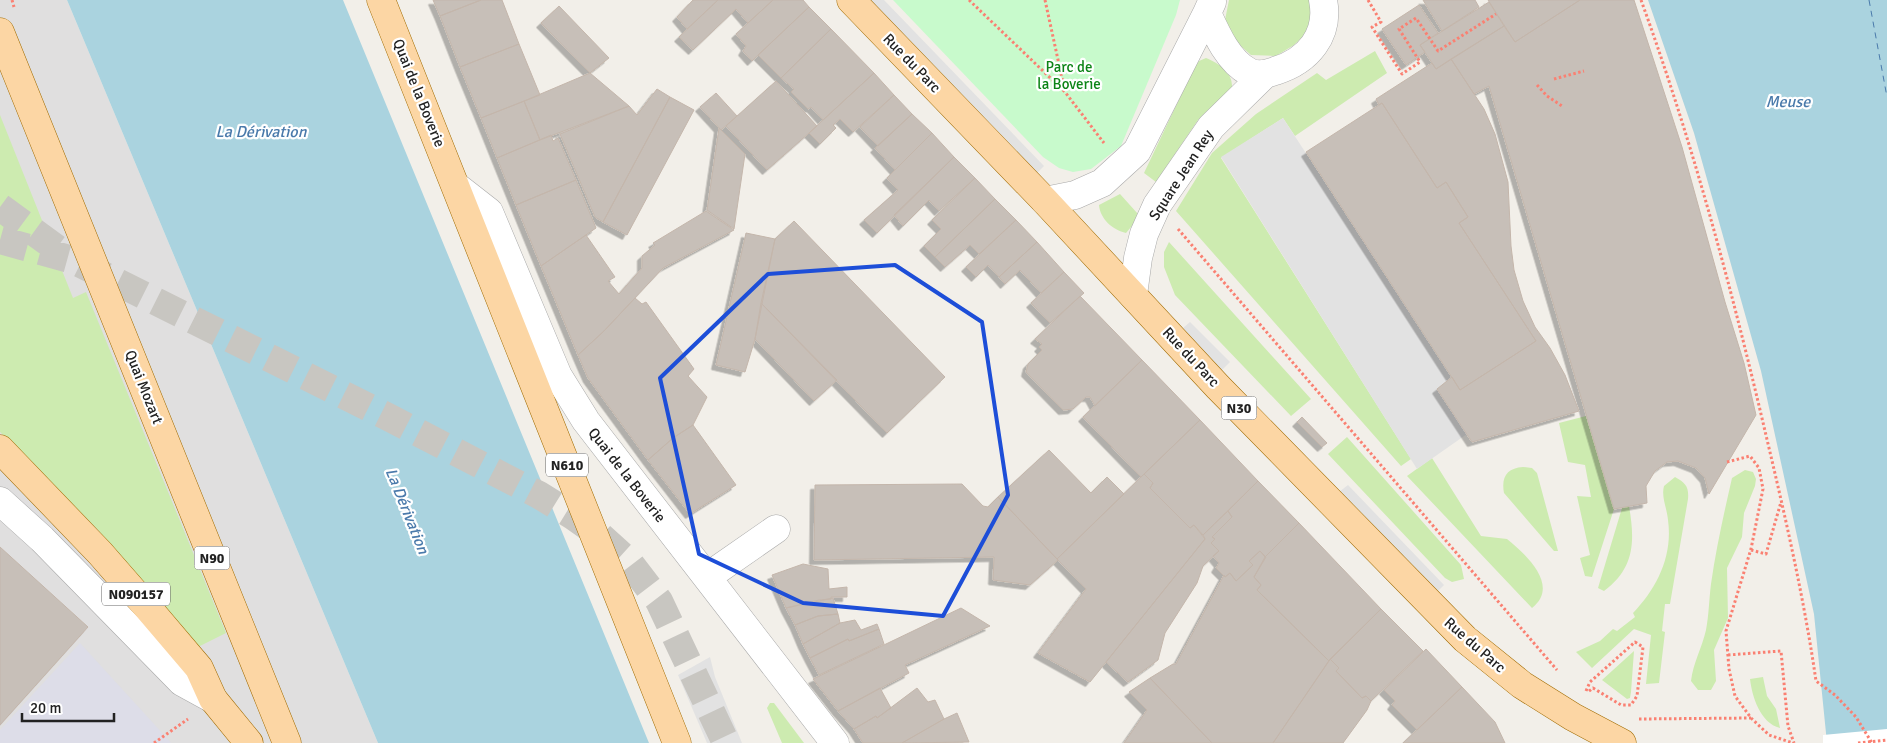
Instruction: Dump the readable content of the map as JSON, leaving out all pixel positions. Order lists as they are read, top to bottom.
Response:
{
  "streets": {
    "main road": [
      "Rue du Parc",
      "Quai de la Boverie",
      "Quai Mozart",
      "N30",
      "N610",
      "N90",
      "N090157"
    ],
    "street": ["Square Jean Rey"]
  },
  "crossings": [
    ["Rue du Parc", "Square Jean Rey"]
  ],
  "water": ["Meuse", "La Dérivation"],
  "parks": ["Parc de la Boverie"],
  "scale_bar": "20 m"
}
